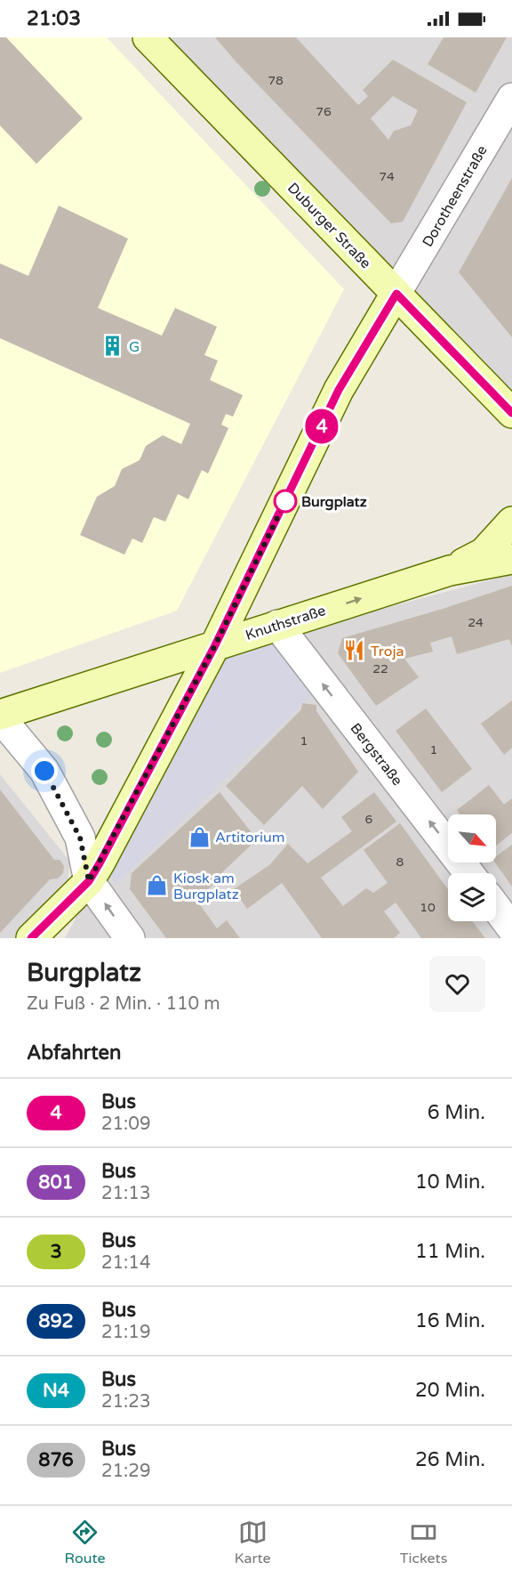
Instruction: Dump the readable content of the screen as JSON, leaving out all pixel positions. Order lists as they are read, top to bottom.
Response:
{
  "streets": {
    "main road": ["Duburger Straße", "Knuthstraße"],
    "street": ["Dorotheenstraße", "Bergstraße"]
  },
  "crossings": [
    ["Dorotheenstraße", "Duburger Straße"],
    ["Knuthstraße", "Bergstraße"]
  ],
  "one_way": ["Bergstraße"],
  "places": {
    "building": ["G"],
    "other": ["Burgplatz"],
    "restaurant": ["Troja"],
    "shop": ["Artitorium", "Kiosk am Burgplatz"]
  },
  "lines": ["bus line 4"],
  "house_numbers": [
    "78",
    "76",
    "74",
    "24",
    "22",
    "1",
    "1",
    "6",
    "8",
    "10"
  ],
  "north": "bottom right",
  "page": {
    "status": "21:03",
    "on_map": "4",
    "heading": [
      ["Burgplatz", "Zu Fuß · 2 Min. · 110 m"],
      "Abfahrten"
    ],
    "list": [
      {
        "mark": "4",
        "name": "Bus",
        "note": "21:09",
        "value": "6 Min."
      },
      {
        "mark": "801",
        "name": "Bus",
        "note": "21:13",
        "value": "10 Min."
      },
      {
        "mark": "3",
        "name": "Bus",
        "note": "21:14",
        "value": "11 Min."
      },
      {
        "mark": "892",
        "name": "Bus",
        "note": "21:19",
        "value": "16 Min."
      },
      {
        "mark": "N4",
        "name": "Bus",
        "note": "21:23",
        "value": "20 Min."
      },
      {
        "mark": "876",
        "name": "Bus",
        "note": "21:29",
        "value": "26 Min."
      }
    ],
    "tabs": ["Route", "Karte", "Tickets"]
  }
}
